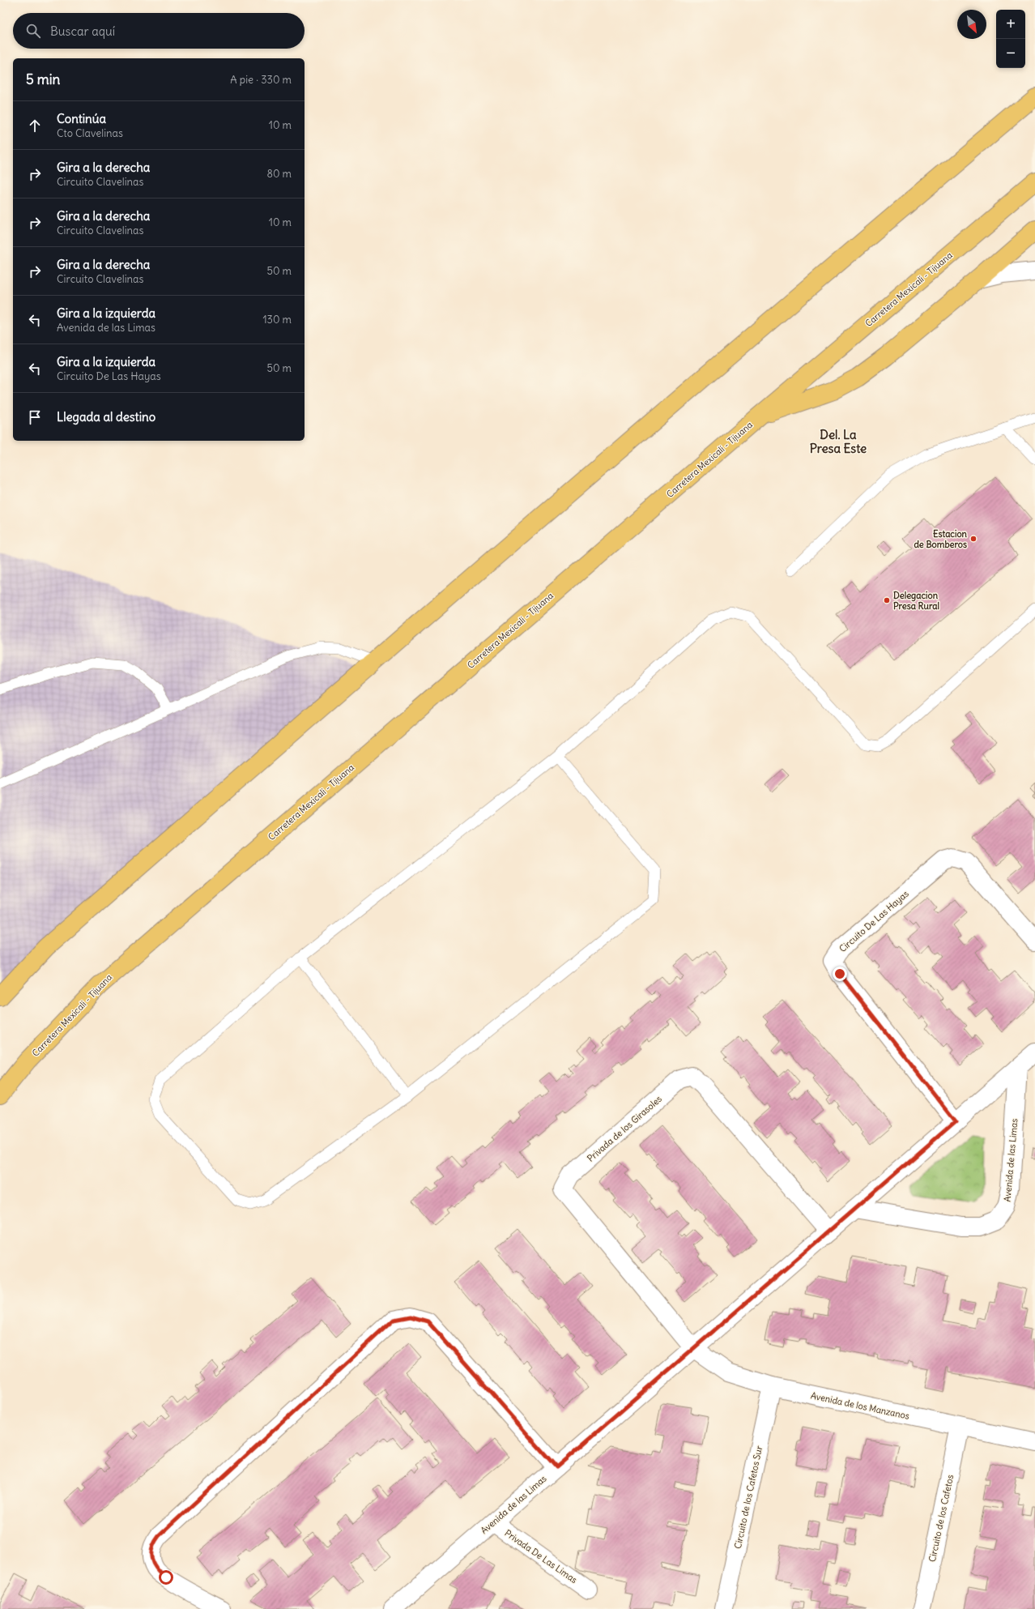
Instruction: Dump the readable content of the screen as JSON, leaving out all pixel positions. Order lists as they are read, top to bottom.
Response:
{
  "streets": {
    "main road": ["Carretera Mexicali - Tijuana"],
    "street": [
      "Circuito De Las Hayas",
      "Privada de los Girasoles",
      "Avenida de las Limas",
      "Avenida de los Manzanos",
      "Circuito de los Cafetos Sur",
      "Circuito de los Cafetos",
      "Privada De Las Limas"
    ]
  },
  "crossings": [
    ["Circuito De Las Hayas", "Avenida de las Limas"],
    ["Privada de los Girasoles", "Avenida de las Limas"],
    ["Privada de los Girasoles", "Avenida de los Manzanos"],
    ["Avenida de las Limas", "Avenida de los Manzanos"],
    ["Avenida de las Limas", "Privada De Las Limas"],
    ["Avenida de los Manzanos", "Circuito de los Cafetos Sur"],
    ["Avenida de los Manzanos", "Circuito de los Cafetos"]
  ],
  "districts": ["Del. La Presa Este"],
  "places": ["Estacion de Bomberos", "Delegacion Presa Rural"],
  "north": "bottom right",
  "page": {
    "map_buttons": ["+", "−"],
    "search": "Buscar aquí",
    "heading": ["5 min", "A pie · 330 m"],
    "list": [
      ["Continúa", "Cto Clavelinas", "10 m"],
      ["Gira a la derecha", "Circuito Clavelinas", "80 m"],
      ["Gira a la derecha", "Circuito Clavelinas", "10 m"],
      ["Gira a la derecha", "Circuito Clavelinas", "50 m"],
      ["Gira a la izquierda", "Avenida de las Limas", "130 m"],
      ["Gira a la izquierda", "Circuito De Las Hayas", "50 m"],
      "Llegada al destino"
    ]
  }
}
